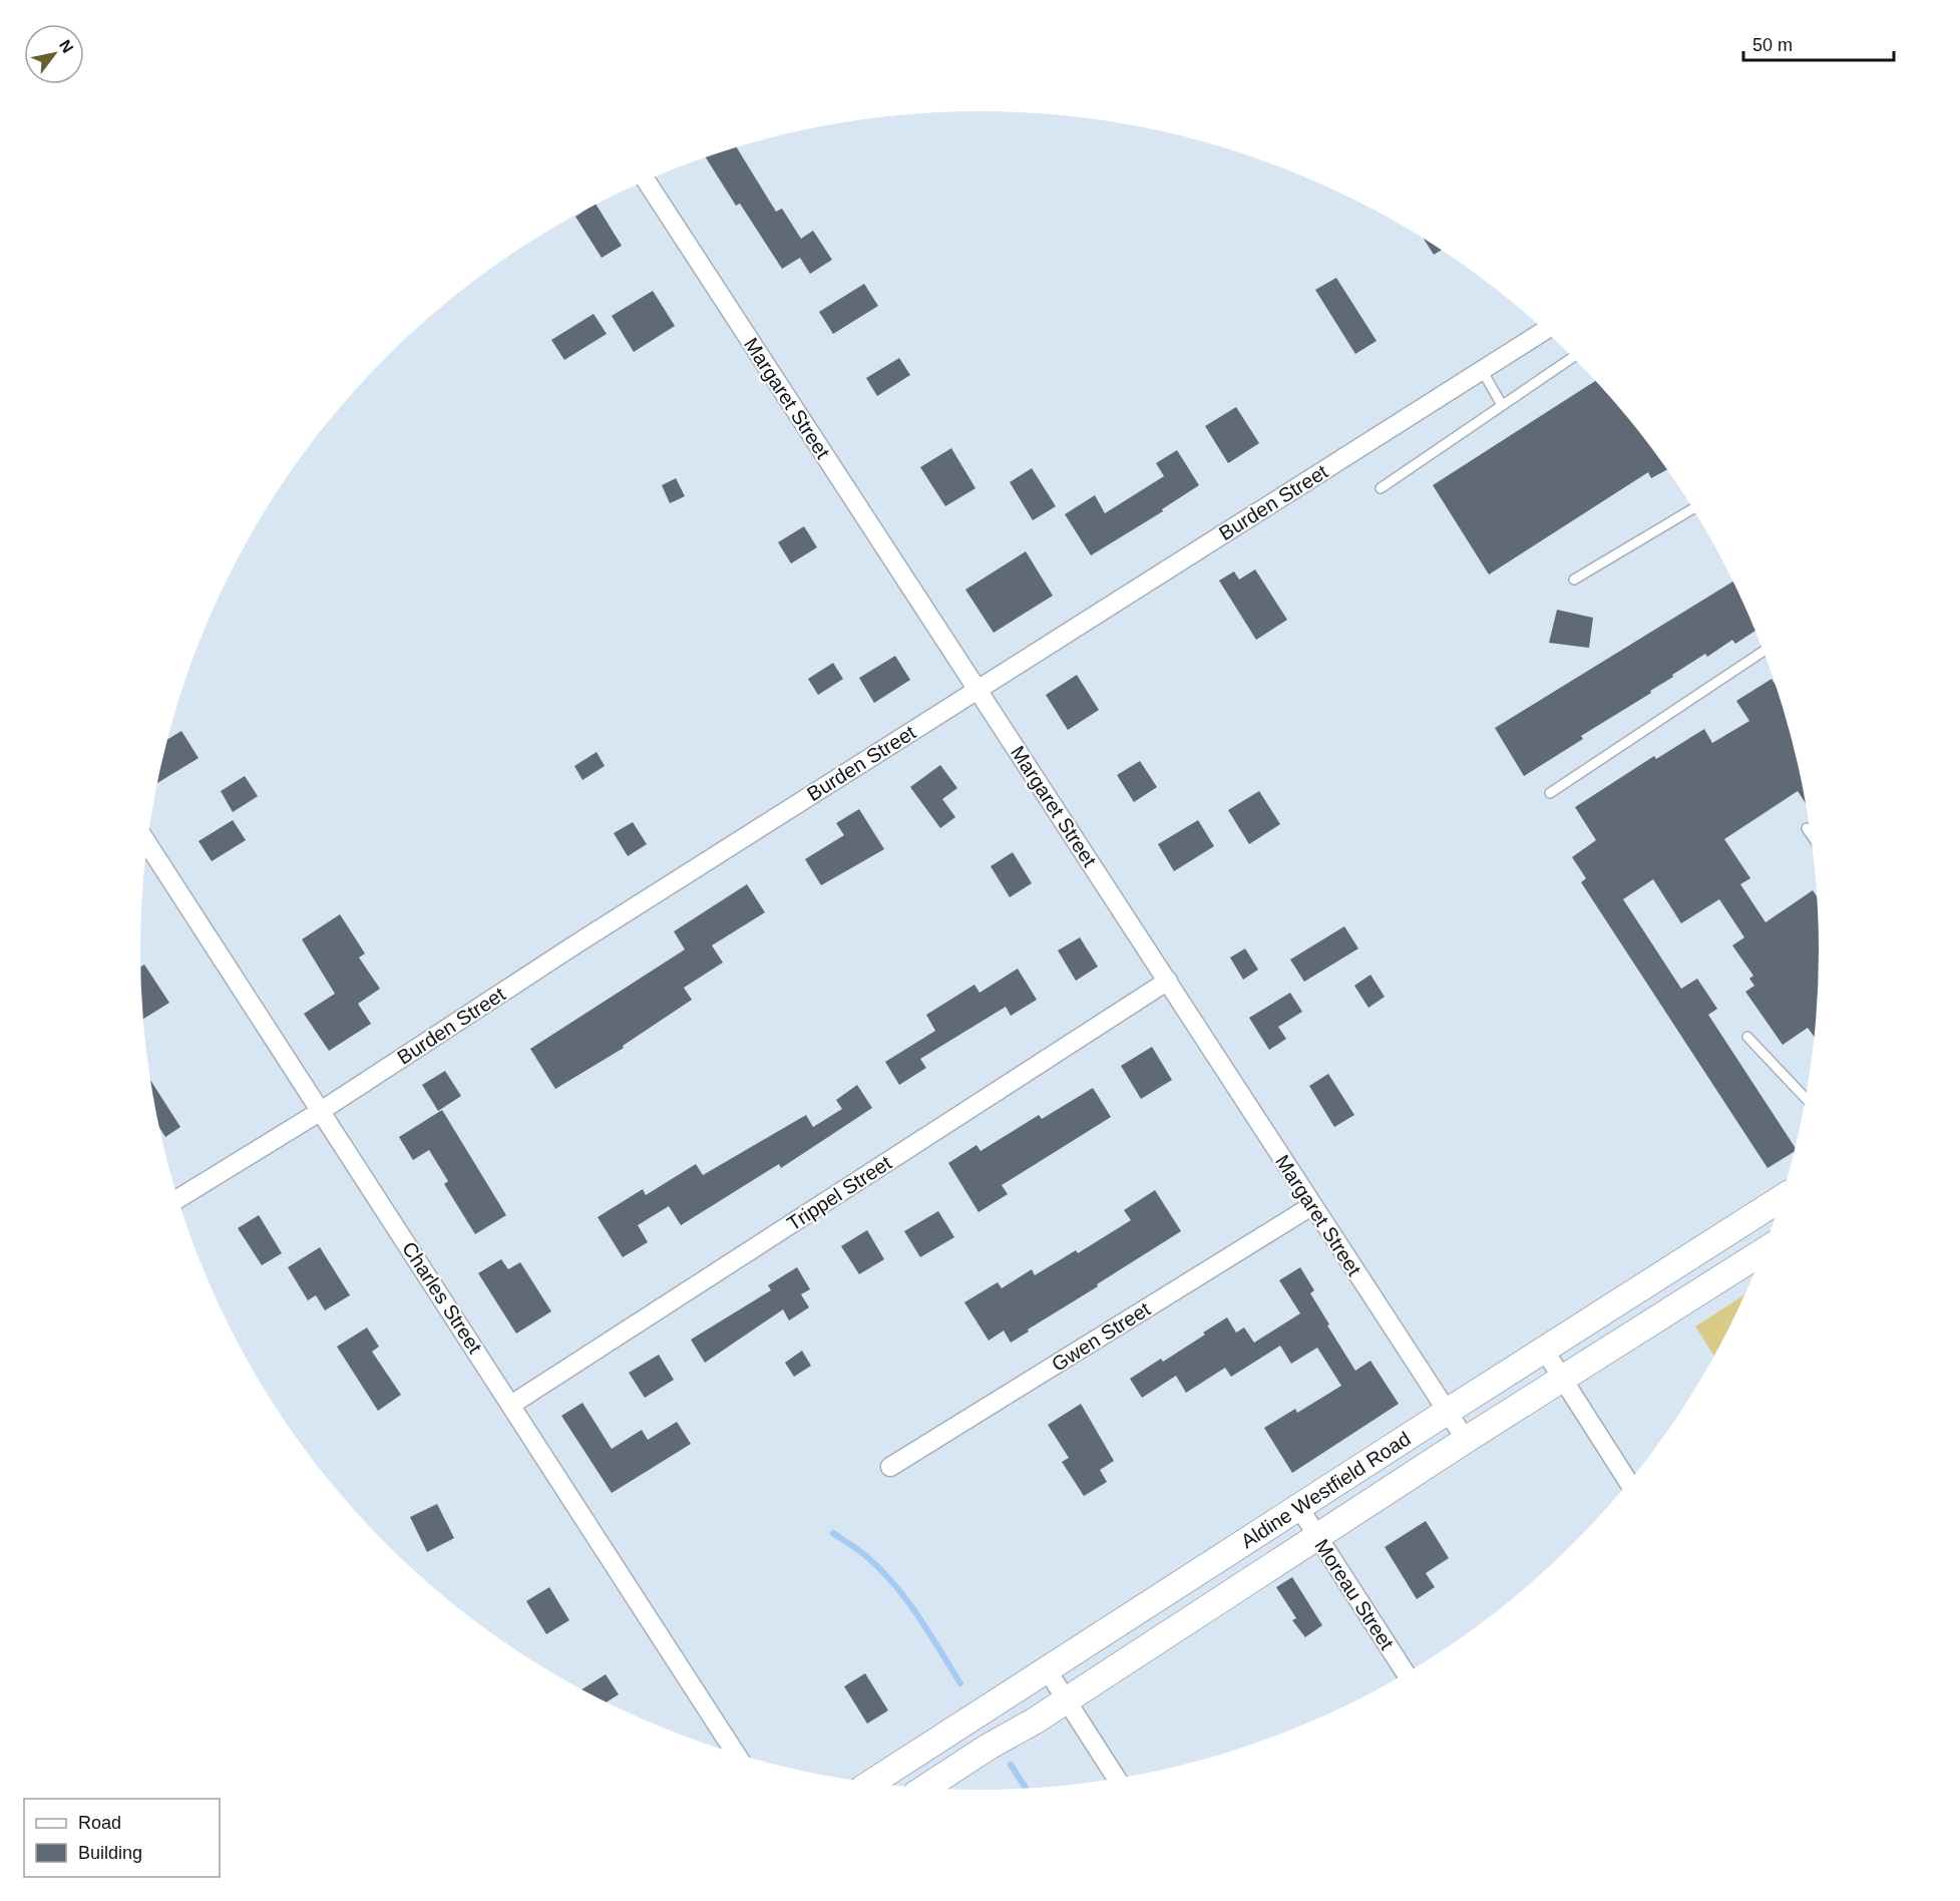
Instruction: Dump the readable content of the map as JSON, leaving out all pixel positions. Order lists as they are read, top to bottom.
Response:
{
  "streets": {
    "main road": ["Aldine Westfield Road"],
    "street": [
      "Margaret Street",
      "Burden Street",
      "Trippel Street",
      "Charles Street",
      "Gwen Street",
      "Moreau Street"
    ]
  },
  "crossings": [
    ["Margaret Street", "Burden Street"],
    ["Margaret Street", "Trippel Street"],
    ["Margaret Street", "Gwen Street"],
    ["Margaret Street", "Aldine Westfield Road"],
    ["Burden Street", "Charles Street"],
    ["Trippel Street", "Charles Street"],
    ["Aldine Westfield Road", "Moreau Street"]
  ],
  "legend": ["Road", "Building"],
  "scale_bar": "50 m",
  "north": "top right"
}
